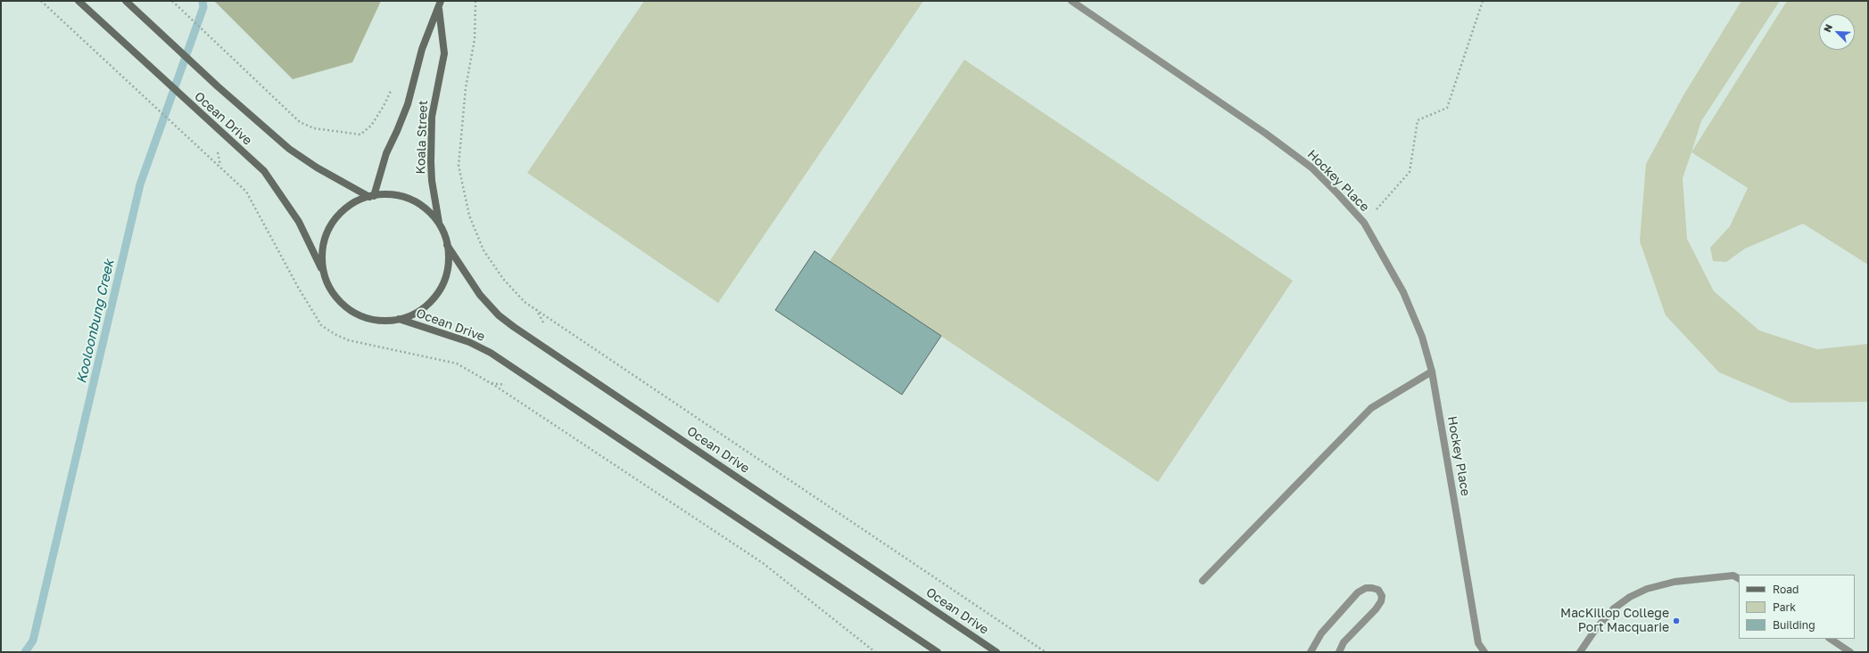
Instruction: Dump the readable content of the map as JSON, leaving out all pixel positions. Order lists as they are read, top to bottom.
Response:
{
  "streets": {
    "main road": ["Ocean Drive", "Koala Street"],
    "street": ["Hockey Place"]
  },
  "crossings": [
    ["Ocean Drive", "Koala Street"]
  ],
  "water": ["Kooloonbung Creek"],
  "places": ["MacKillop College Port Macquarie"],
  "legend": ["Road", "Park", "Building"],
  "north": "top left"
}
